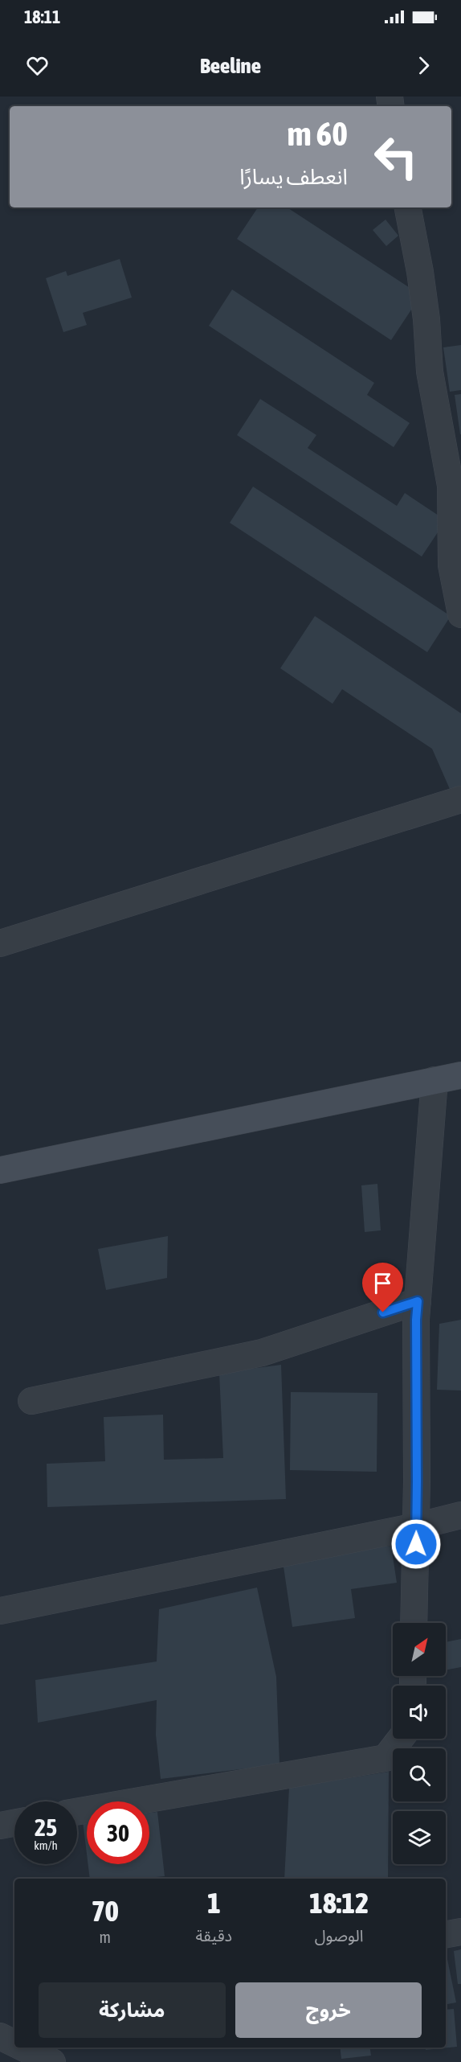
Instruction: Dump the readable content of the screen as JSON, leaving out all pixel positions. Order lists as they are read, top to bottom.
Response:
{
  "north": "top right",
  "page": {
    "status": "18:11",
    "header": "Beeline",
    "turn": ["60 m", "انعطف يسارًا"],
    "speed": "25 km/h",
    "limit": "30",
    "eta": [
      "18:12",
      "الوصول",
      "1",
      "دقيقة",
      "70",
      "m"
    ],
    "buttons": ["خروج", "مشاركة"]
  }
}
